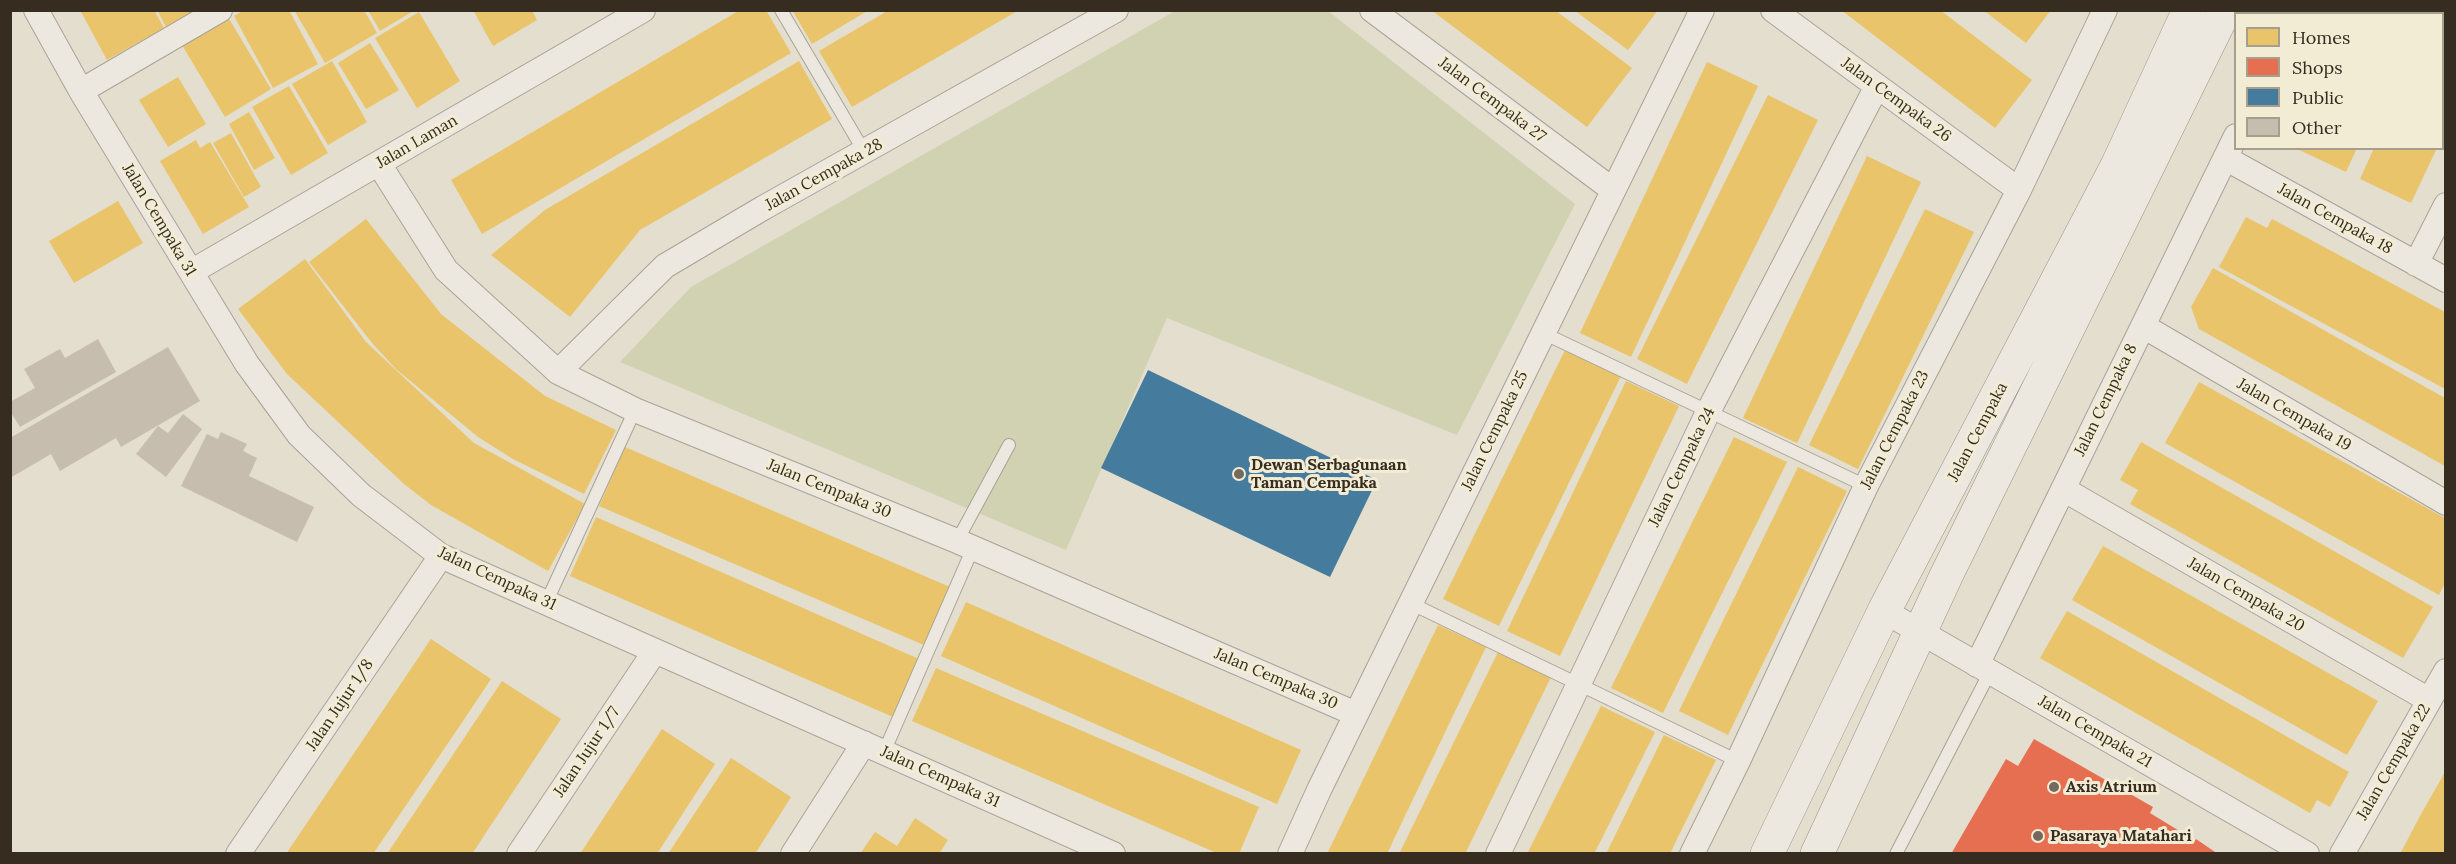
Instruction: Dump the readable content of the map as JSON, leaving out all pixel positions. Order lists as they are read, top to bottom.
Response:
{
  "streets": {
    "main road": ["Jalan Cempaka"],
    "street": [
      "Jalan Cempaka 27",
      "Jalan Cempaka 26",
      "Jalan Laman",
      "Jalan Cempaka 28",
      "Jalan Cempaka 18",
      "Jalan Cempaka 31",
      "Jalan Cempaka 8",
      "Jalan Cempaka 19",
      "Jalan Cempaka 23",
      "Jalan Cempaka 25",
      "Jalan Cempaka 24",
      "Jalan Cempaka 30",
      "Jalan Cempaka 20",
      "Jalan Jujur 1/8",
      "Jalan Cempaka 21",
      "Jalan Jujur 1/7",
      "Jalan Cempaka 22"
    ]
  },
  "crossings": [
    ["Jalan Cempaka 27", "Jalan Cempaka 25"],
    ["Jalan Cempaka 26", "Jalan Cempaka 23"],
    ["Jalan Cempaka 26", "Jalan Cempaka 24"],
    ["Jalan Laman", "Jalan Cempaka 31"],
    ["Jalan Laman", "Jalan Cempaka 30"],
    ["Jalan Cempaka 28", "Jalan Cempaka 30"],
    ["Jalan Cempaka 18", "Jalan Cempaka 8"],
    ["Jalan Cempaka 31", "Jalan Jujur 1/8"],
    ["Jalan Cempaka 31", "Jalan Jujur 1/7"],
    ["Jalan Cempaka 8", "Jalan Cempaka 19"],
    ["Jalan Cempaka 8", "Jalan Cempaka 20"],
    ["Jalan Cempaka 8", "Jalan Cempaka 21"],
    ["Jalan Cempaka 25", "Jalan Cempaka 30"],
    ["Jalan Cempaka", "Jalan Cempaka 21"],
    ["Jalan Cempaka 20", "Jalan Cempaka 22"]
  ],
  "places": ["Dewan Serbagunaan Taman Cempaka", "Axis Atrium", "Pasaraya Matahari"],
  "legend": [
    "Homes",
    "Shops",
    "Public",
    "Other"
  ]
}
